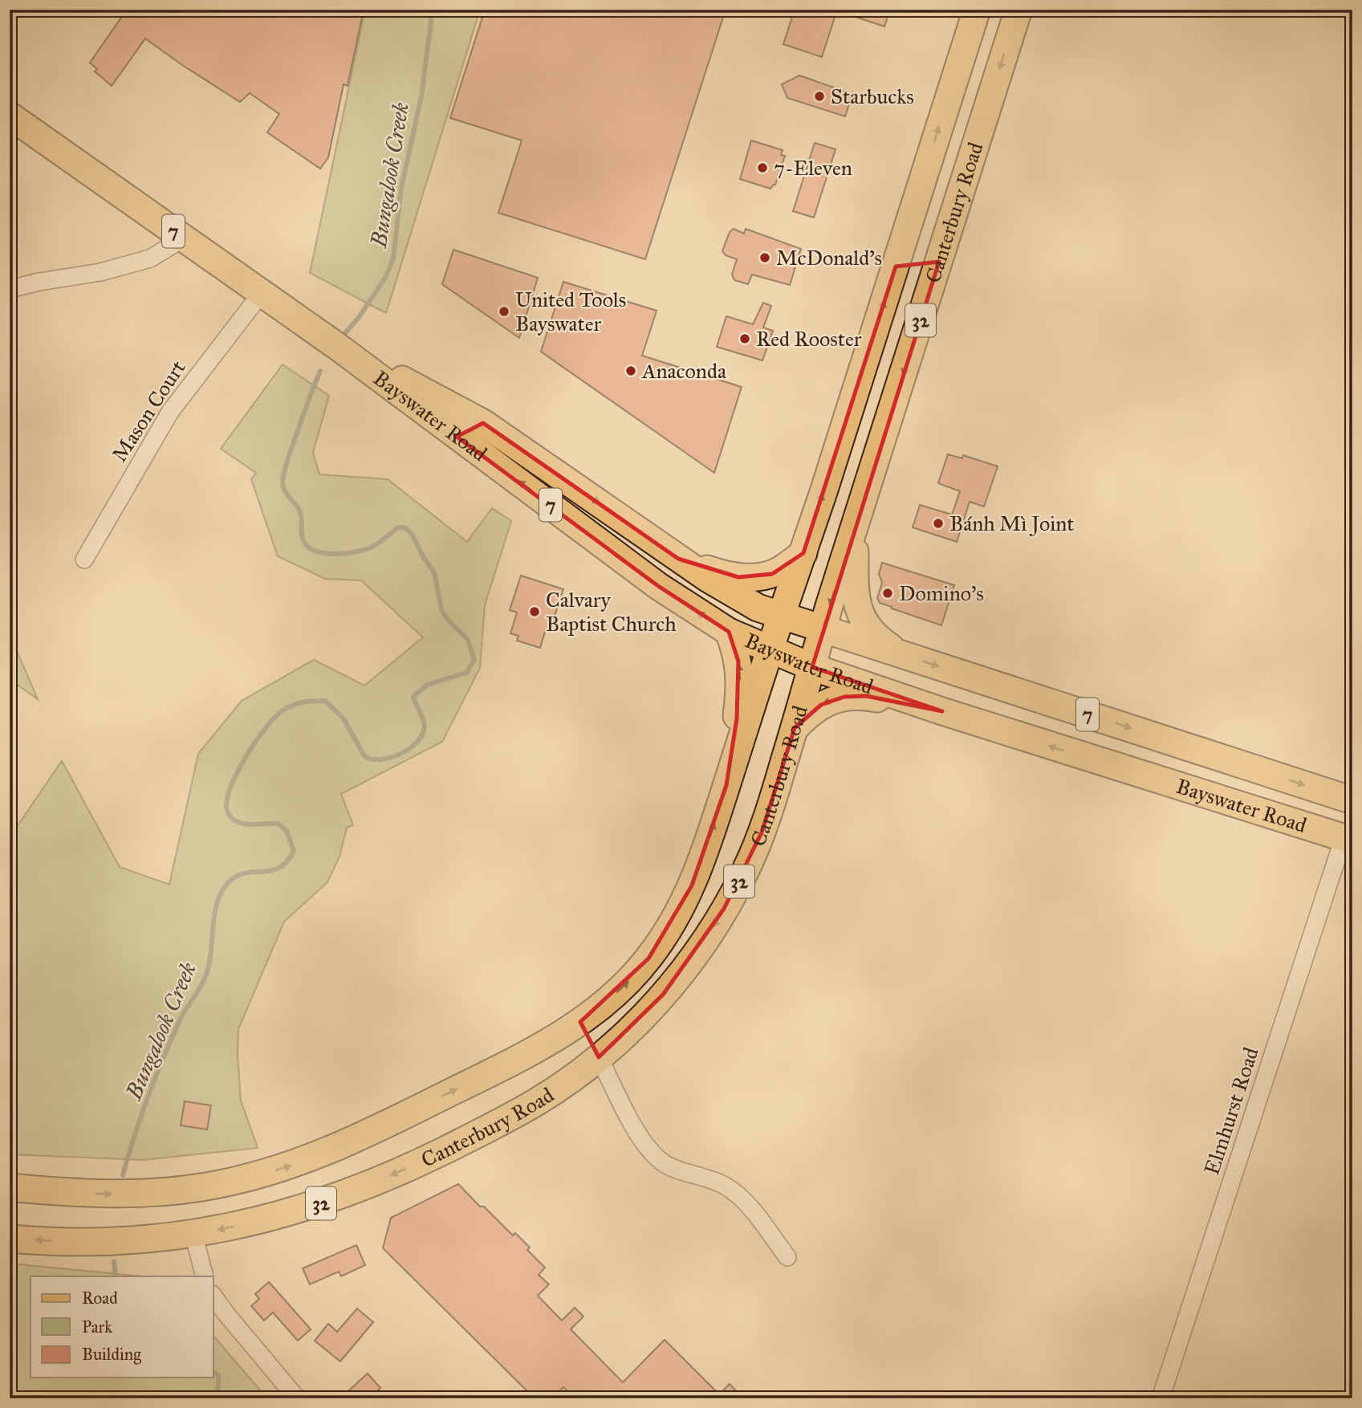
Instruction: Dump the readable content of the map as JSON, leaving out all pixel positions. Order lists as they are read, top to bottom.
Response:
{
  "streets": {
    "main road": [
      "Canterbury Road",
      "7",
      "32",
      "Bayswater Road"
    ],
    "street": ["Mason Court", "Elmhurst Road"]
  },
  "crossings": [
    ["Canterbury Road", "Bayswater Road"],
    ["Mason Court", "Bayswater Road"],
    ["Bayswater Road", "Elmhurst Road"]
  ],
  "water": ["Bungalook Creek"],
  "places": [
    "Starbucks",
    "7-Eleven",
    "McDonald's",
    "United Tools Bayswater",
    "Red Rooster",
    "Anaconda",
    "Bánh Mì Joint",
    "Domino's",
    "Calvary Baptist Church"
  ],
  "legend": ["Road", "Park", "Building"]
}
